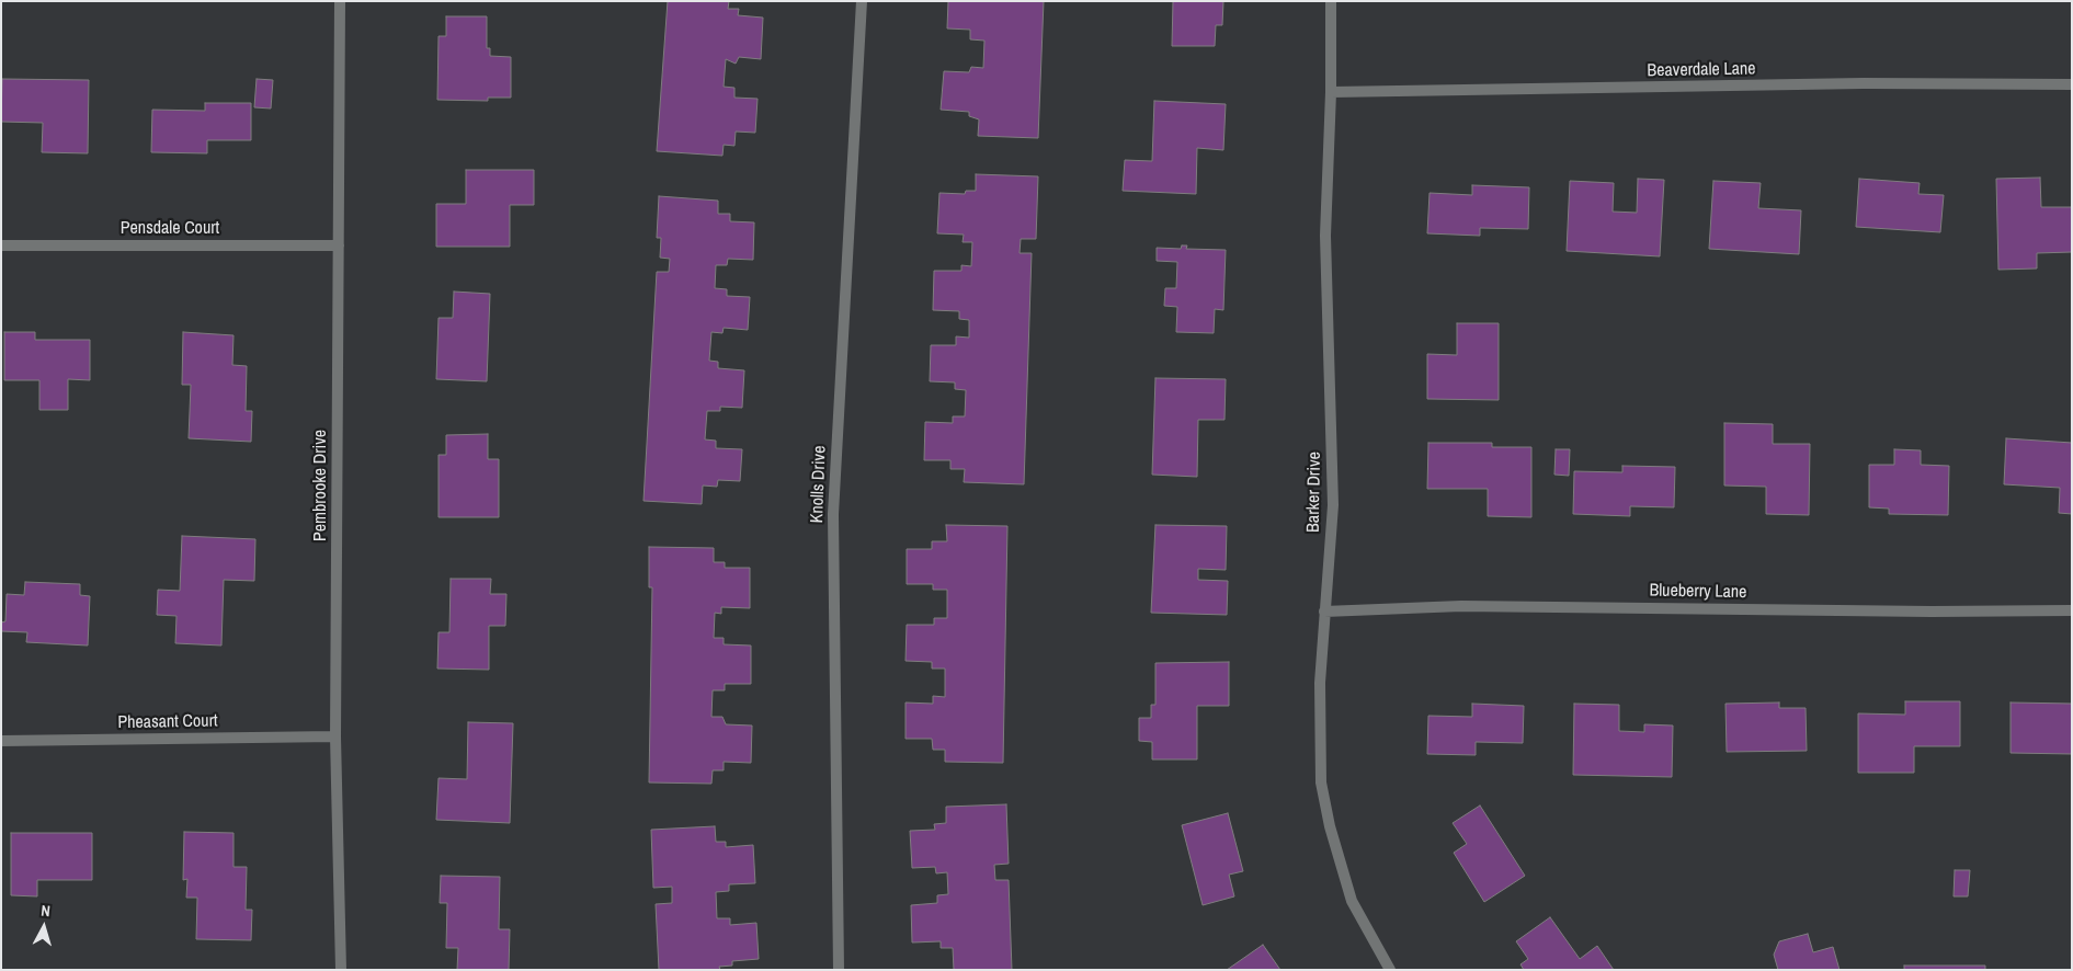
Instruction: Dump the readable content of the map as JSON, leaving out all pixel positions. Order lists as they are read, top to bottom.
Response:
{
  "streets": {
    "street": [
      "Beaverdale Lane",
      "Pensdale Court",
      "Knolls Drive",
      "Pembrooke Drive",
      "Barker Drive",
      "Blueberry Lane",
      "Pheasant Court"
    ]
  },
  "crossings": [
    ["Beaverdale Lane", "Barker Drive"],
    ["Pensdale Court", "Pembrooke Drive"],
    ["Pembrooke Drive", "Pheasant Court"],
    ["Barker Drive", "Blueberry Lane"]
  ],
  "north": "top"
}
